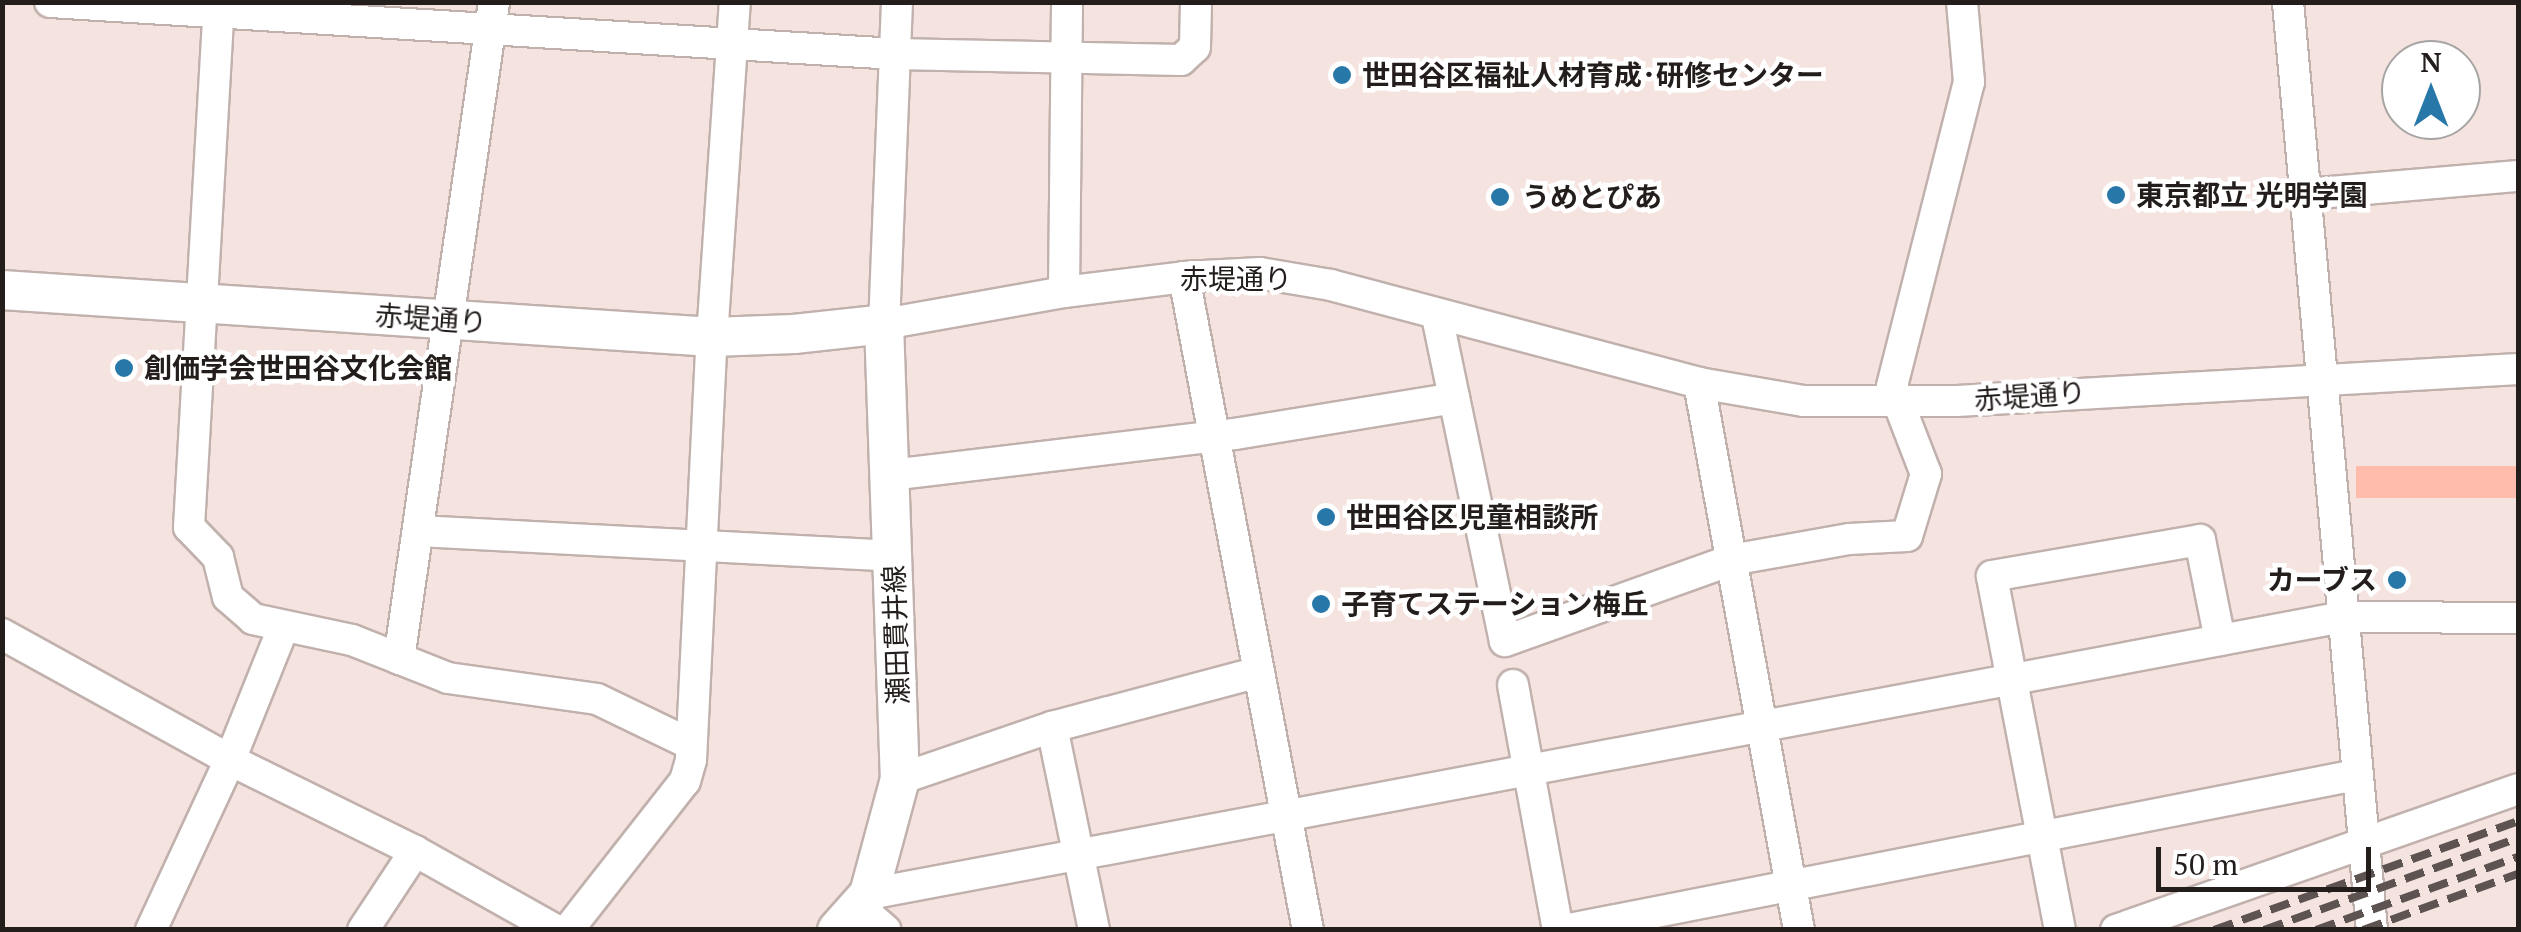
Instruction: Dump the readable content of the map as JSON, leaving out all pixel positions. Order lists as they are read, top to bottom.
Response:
{
  "streets": {
    "main road": ["赤堤通り", "瀬田貫井線"]
  },
  "crossings": [
    ["赤堤通り", "瀬田貫井線"]
  ],
  "places": [
    "世田谷区福祉人材育成･研修センター",
    "東京都立 光明学園",
    "うめとぴあ",
    "創価学会世田谷文化会館",
    "世田谷区児童相談所",
    "カーブス",
    "子育てステーション梅丘"
  ],
  "scale_bar": "50 m",
  "north": "top"
}
